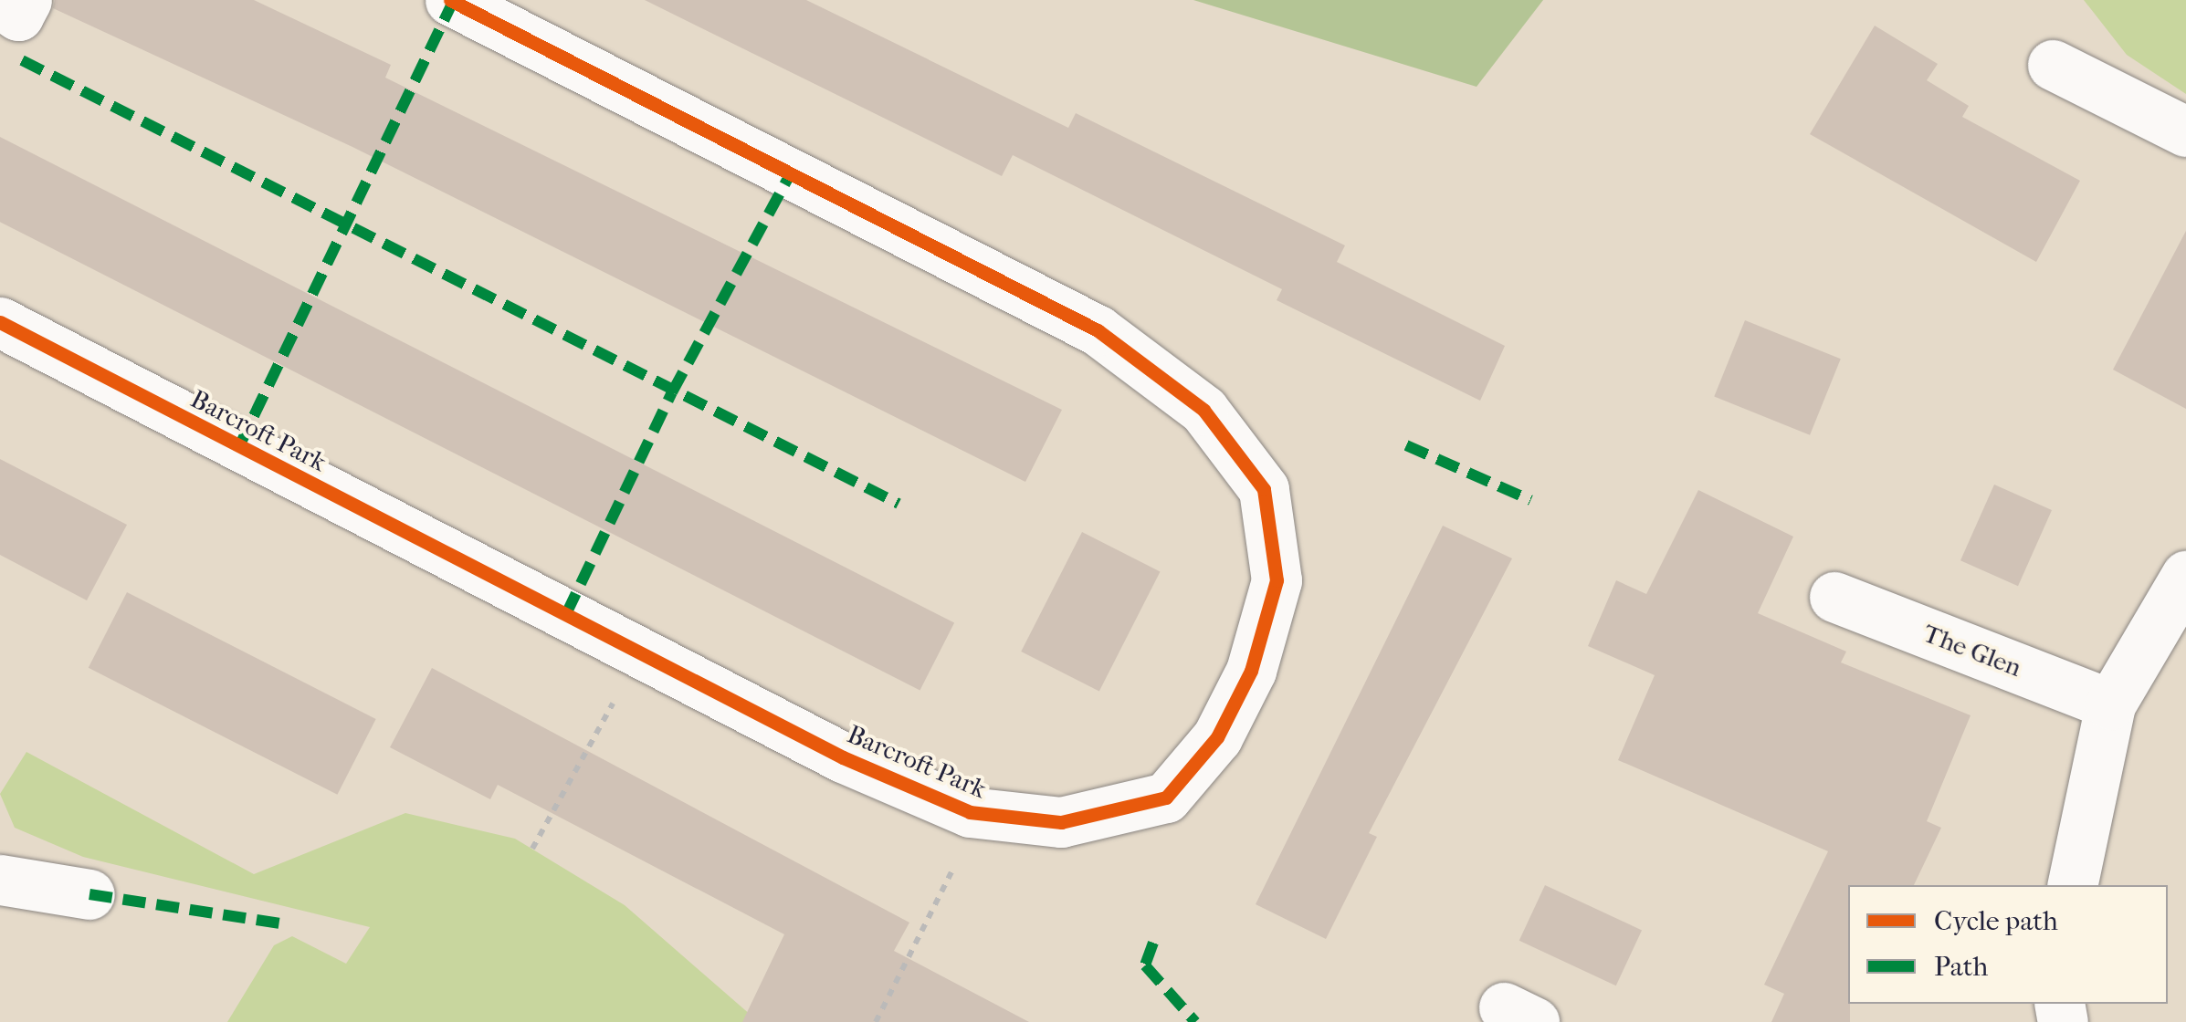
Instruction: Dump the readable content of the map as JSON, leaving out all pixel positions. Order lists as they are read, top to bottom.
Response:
{
  "streets": {
    "street": ["Barcroft Park", "The Glen"]
  },
  "legend": ["Cycle path", "Path"]
}
